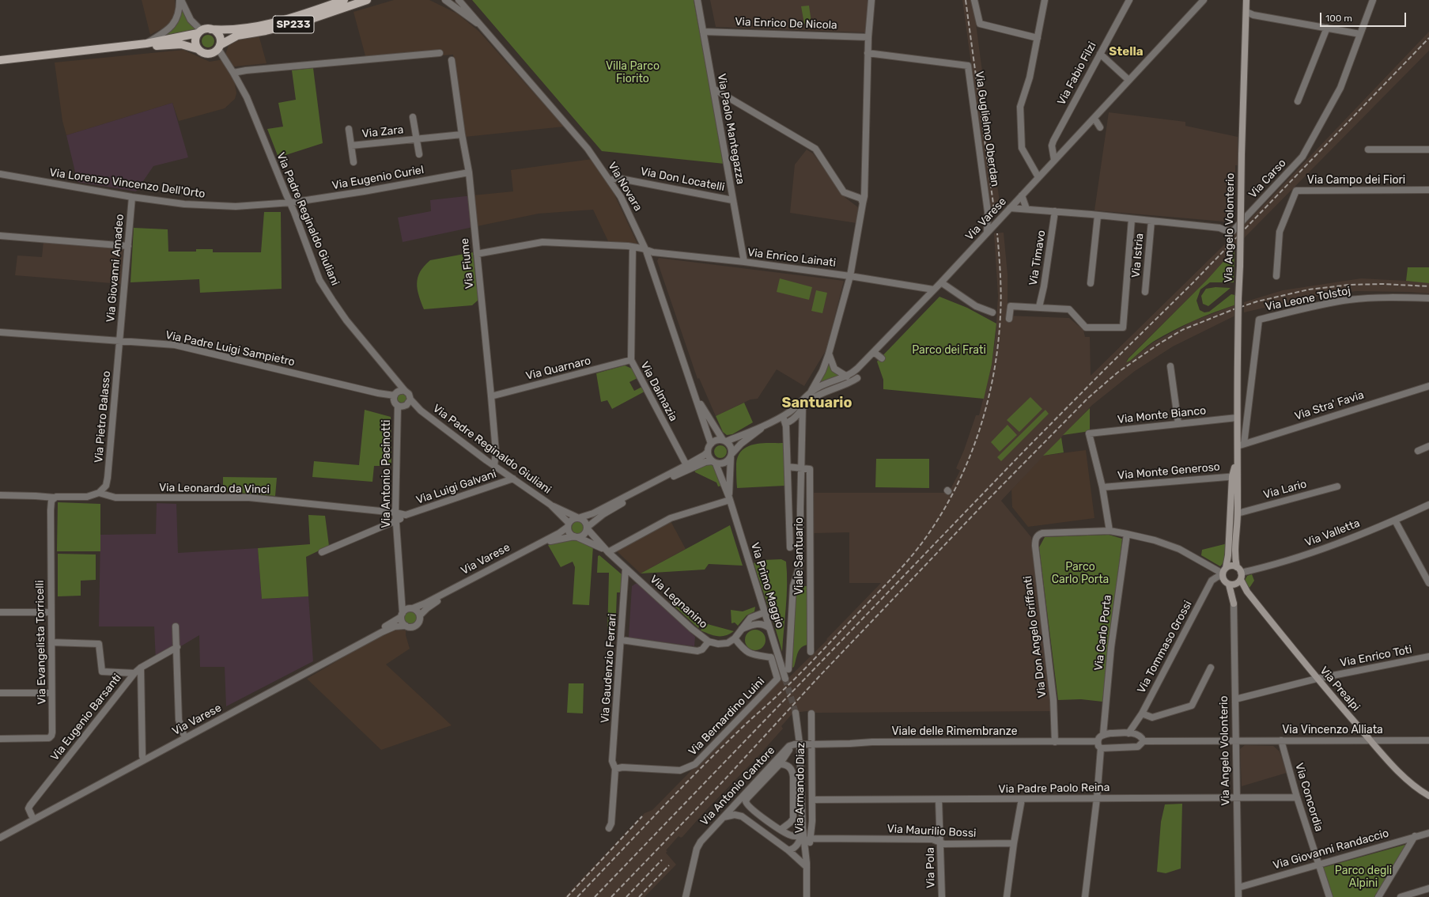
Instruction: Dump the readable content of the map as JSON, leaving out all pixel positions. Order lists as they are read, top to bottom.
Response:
{
  "streets": {
    "main road": ["SP233"],
    "street": [
      "Via Enrico De Nicola",
      "Via Fabio Filzi",
      "Via Paolo Mantegazza",
      "Via Guglielmo Oberdan",
      "Via Zara",
      "Via Eugenio Curiel",
      "Via Carso",
      "Via Don Locatelli",
      "Via Campo dei Fiori",
      "Via Lorenzo Vincenzo Dell'Orto",
      "Via Novara",
      "Via Padre Reginaldo Giuliani",
      "Via Varese",
      "Via Angelo Volonterio",
      "Via Istria",
      "Via Enrico Lainati",
      "Via Timavo",
      "Via Fiume",
      "Via Giovanni Amadeo",
      "Via Leone Tolstoj",
      "Via Padre Luigi Sampietro",
      "Via Quarnaro",
      "Via Dalmazia",
      "Via Stra' Favia",
      "Via Monte Bianco",
      "Via Pietro Balasso",
      "Via Monte Generoso",
      "Via Antonio Pacinotti",
      "Via Luigi Galvani",
      "Via Leonardo da Vinci",
      "Via Lario",
      "Via Valletta",
      "Viale Santuario",
      "Via Primo Maggio",
      "Via Legnanino",
      "Via Carlo Porta",
      "Via Don Angelo Griffanti",
      "Via Evangelista Torricelli",
      "Via Tommaso Grossi",
      "Via Enrico Toti",
      "Via Gaudenzio Ferrari",
      "Via Prealpi",
      "Via Bernardino Luini",
      "Via Eugenio Barsanti",
      "Via Vincenzo Alliata",
      "Viale delle Rimembranze",
      "Via Antonio Cantore",
      "Via Armando Diaz",
      "Via Padre Paolo Reina",
      "Via Concordia",
      "Via Maurilio Bossi",
      "Via Giovanni Randaccio",
      "Via Pola"
    ]
  },
  "crossings": [
    ["Via Enrico De Nicola", "Via Paolo Mantegazza"],
    ["SP233", "Via Padre Reginaldo Giuliani"],
    ["Via Fabio Filzi", "Via Varese"],
    ["Via Paolo Mantegazza", "Via Don Locatelli"],
    ["Via Paolo Mantegazza", "Via Enrico Lainati"],
    ["Via Guglielmo Oberdan", "Via Varese"],
    ["Via Zara", "Via Fiume"],
    ["Via Eugenio Curiel", "Via Lorenzo Vincenzo Dell'Orto"],
    ["Via Eugenio Curiel", "Via Padre Reginaldo Giuliani"],
    ["Via Eugenio Curiel", "Via Fiume"],
    ["Via Carso", "Via Varese"],
    ["Via Carso", "Via Istria"],
    ["Via Carso", "Via Timavo"],
    ["Via Don Locatelli", "Via Novara"],
    ["Via Lorenzo Vincenzo Dell'Orto", "Via Padre Reginaldo Giuliani"],
    ["Via Lorenzo Vincenzo Dell'Orto", "Via Giovanni Amadeo"],
    ["Via Novara", "Via Varese"],
    ["Via Novara", "Via Enrico Lainati"],
    ["Via Novara", "Via Primo Maggio"],
    ["Via Padre Reginaldo Giuliani", "Via Varese"],
    ["Via Padre Reginaldo Giuliani", "Via Fiume"],
    ["Via Padre Reginaldo Giuliani", "Via Padre Luigi Sampietro"],
    ["Via Padre Reginaldo Giuliani", "Via Antonio Pacinotti"],
    ["Via Padre Reginaldo Giuliani", "Via Luigi Galvani"],
    ["Via Padre Reginaldo Giuliani", "Via Legnanino"],
    ["Via Varese", "Via Enrico Lainati"],
    ["Via Varese", "Via Antonio Pacinotti"],
    ["Via Varese", "Via Primo Maggio"],
    ["Via Varese", "Via Legnanino"],
    ["Via Varese", "Via Eugenio Barsanti"],
    ["Via Angelo Volonterio", "Via Stra' Favia"],
    ["Via Angelo Volonterio", "Via Monte Bianco"],
    ["Via Angelo Volonterio", "Via Monte Generoso"],
    ["Via Angelo Volonterio", "Via Lario"],
    ["Via Angelo Volonterio", "Via Valletta"],
    ["Via Angelo Volonterio", "Via Tommaso Grossi"],
    ["Via Angelo Volonterio", "Via Enrico Toti"],
    ["Via Angelo Volonterio", "Via Prealpi"],
    ["Via Angelo Volonterio", "Via Vincenzo Alliata"],
    ["Via Angelo Volonterio", "Via Padre Paolo Reina"],
    ["Via Angelo Volonterio", "Via Giovanni Randaccio"],
    ["Via Enrico Lainati", "Via Fiume"],
    ["Via Enrico Lainati", "Via Dalmazia"],
    ["Via Fiume", "Via Quarnaro"],
    ["Via Giovanni Amadeo", "Via Padre Luigi Sampietro"],
    ["Via Giovanni Amadeo", "Via Pietro Balasso"],
    ["Via Leone Tolstoj", "Via Stra' Favia"],
    ["Via Padre Luigi Sampietro", "Via Pietro Balasso"],
    ["Via Padre Luigi Sampietro", "Via Antonio Pacinotti"],
    ["Via Quarnaro", "Via Dalmazia"],
    ["Via Monte Bianco", "Via Monte Generoso"],
    ["Via Pietro Balasso", "Via Leonardo da Vinci"],
    ["Via Antonio Pacinotti", "Via Luigi Galvani"],
    ["Via Antonio Pacinotti", "Via Leonardo da Vinci"],
    ["Via Luigi Galvani", "Via Leonardo da Vinci"],
    ["Via Valletta", "Via Prealpi"],
    ["Via Legnanino", "Via Gaudenzio Ferrari"],
    ["Via Legnanino", "Via Bernardino Luini"],
    ["Via Don Angelo Griffanti", "Viale delle Rimembranze"],
    ["Via Enrico Toti", "Via Prealpi"],
    ["Via Gaudenzio Ferrari", "Via Bernardino Luini"],
    ["Via Prealpi", "Via Vincenzo Alliata"],
    ["Via Vincenzo Alliata", "Via Concordia"],
    ["Viale delle Rimembranze", "Via Armando Diaz"],
    ["Via Armando Diaz", "Via Padre Paolo Reina"],
    ["Via Armando Diaz", "Via Maurilio Bossi"],
    ["Via Padre Paolo Reina", "Via Concordia"],
    ["Via Padre Paolo Reina", "Via Pola"],
    ["Via Concordia", "Via Giovanni Randaccio"],
    ["Via Maurilio Bossi", "Via Pola"]
  ],
  "districts": ["Stella", "Santuario"],
  "parks": [
    "Villa Parco Fiorito",
    "Parco dei Frati",
    "Parco Carlo Porta",
    "Parco degli Alpini"
  ],
  "scale_bar": "100 m"
}
